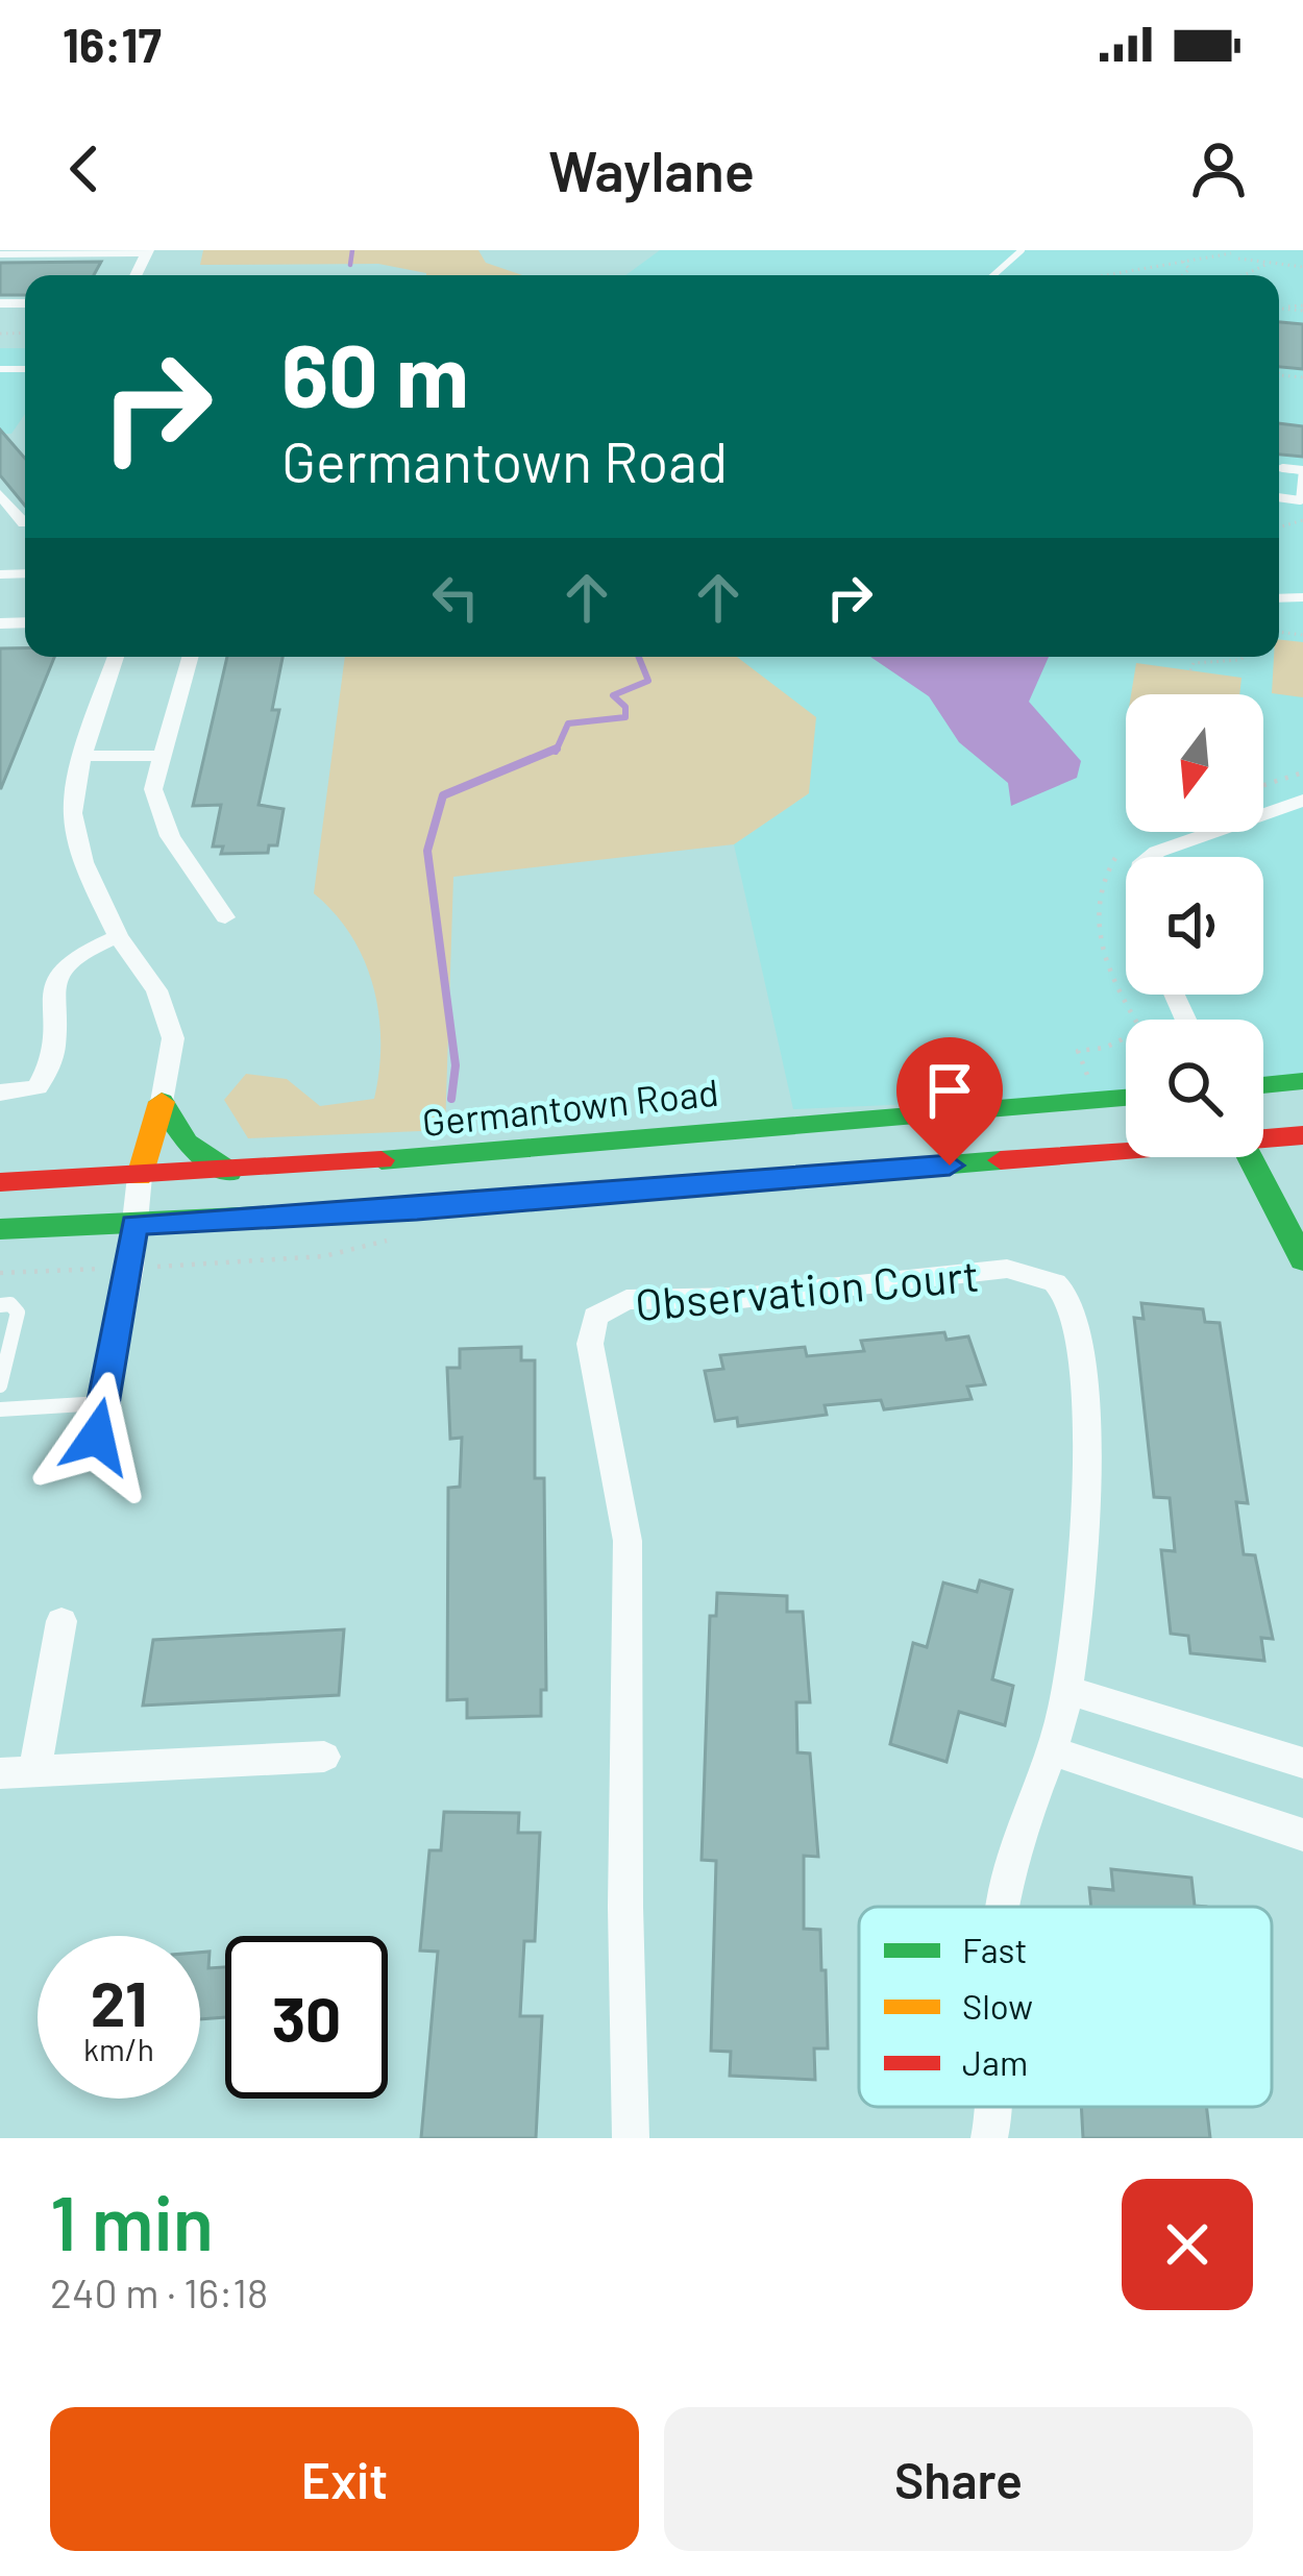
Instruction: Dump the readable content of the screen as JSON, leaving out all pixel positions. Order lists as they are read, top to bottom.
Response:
{
  "streets": {
    "main road": ["Germantown Road"],
    "street": ["Observation Court"]
  },
  "legend": ["Fast", "Slow", "Jam"],
  "north": "bottom",
  "page": {
    "status": "16:17",
    "header": "Waylane",
    "turn": ["60 m", "Germantown Road"],
    "speed": "21 km/h",
    "limit": "30",
    "heading": ["1 min", "240 m · 16:18"],
    "buttons": ["Exit", "Share"]
  }
}
